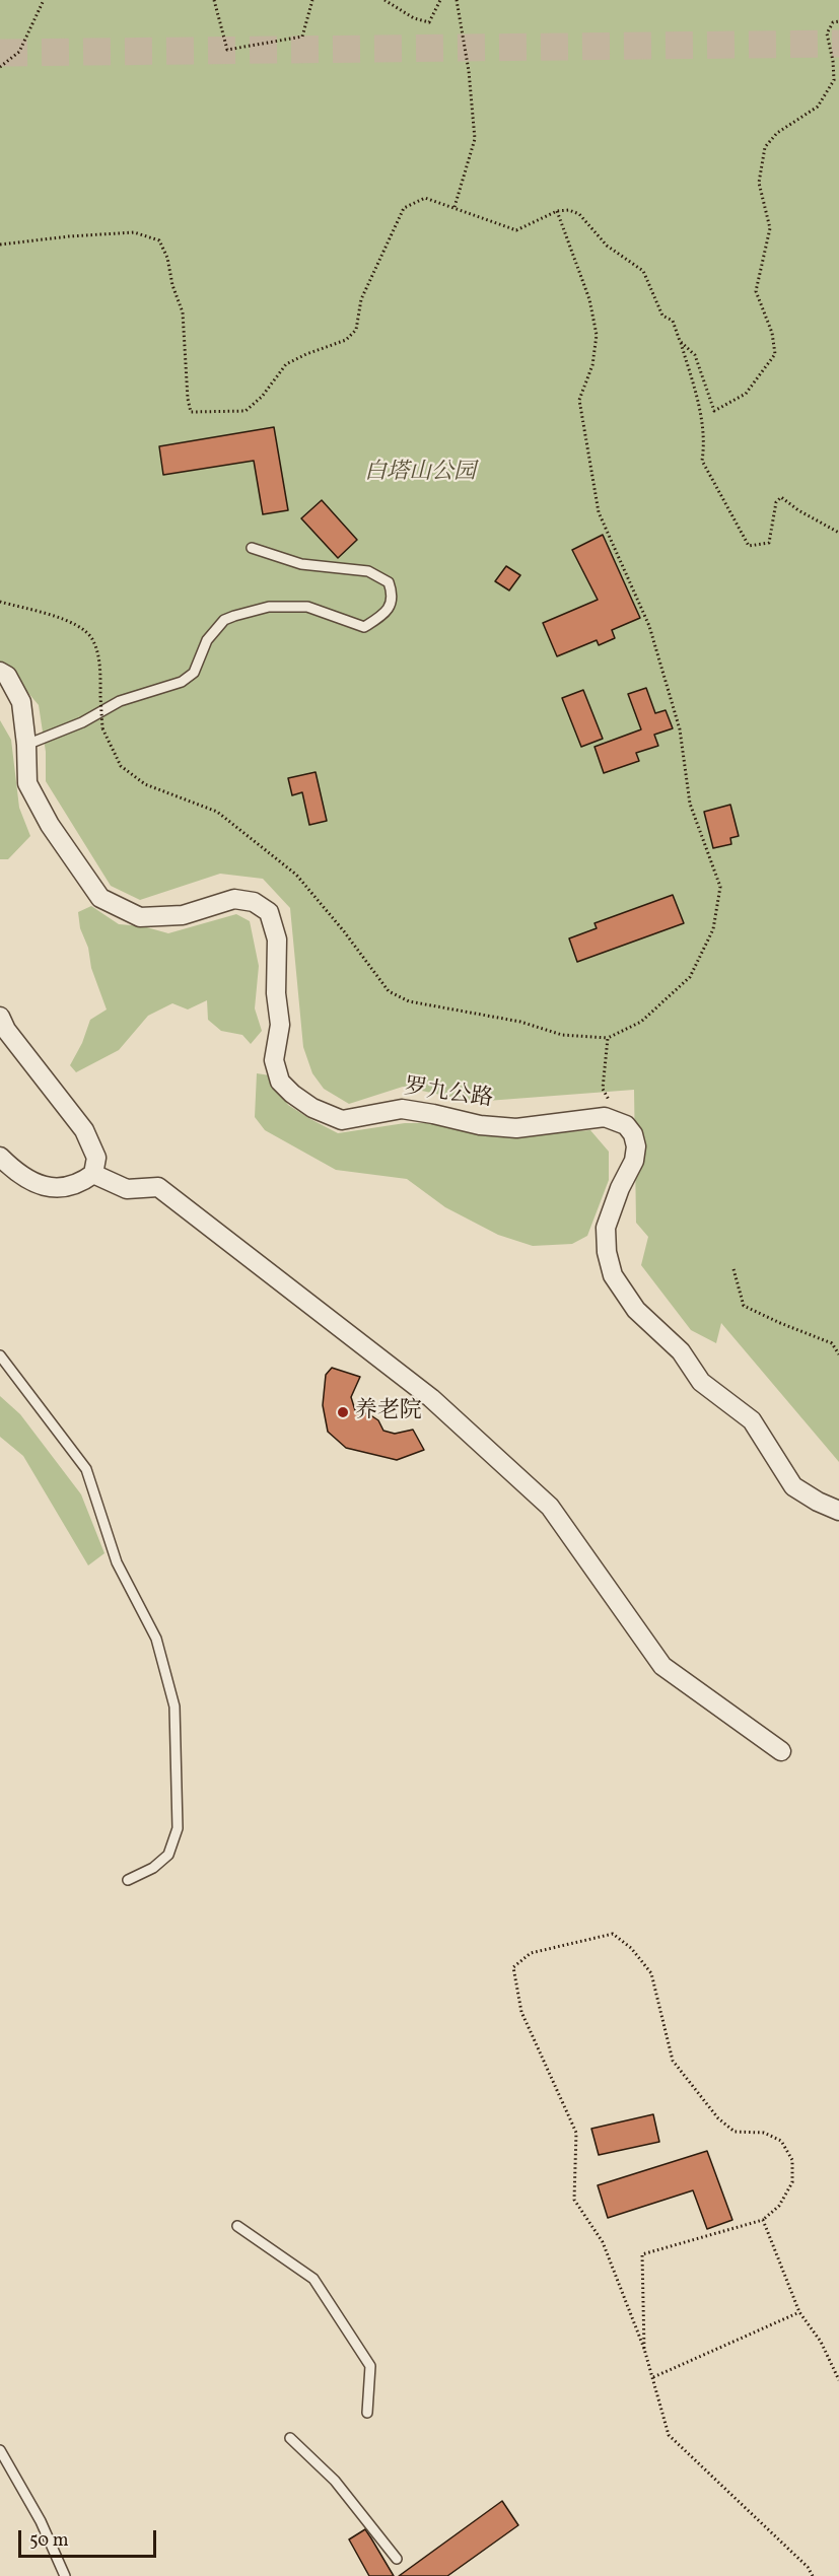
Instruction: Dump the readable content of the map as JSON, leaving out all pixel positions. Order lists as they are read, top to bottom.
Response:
{
  "streets": {
    "street": ["罗九公路"]
  },
  "parks": ["白塔山公园"],
  "places": ["养老院"],
  "scale_bar": "50 m"
}
